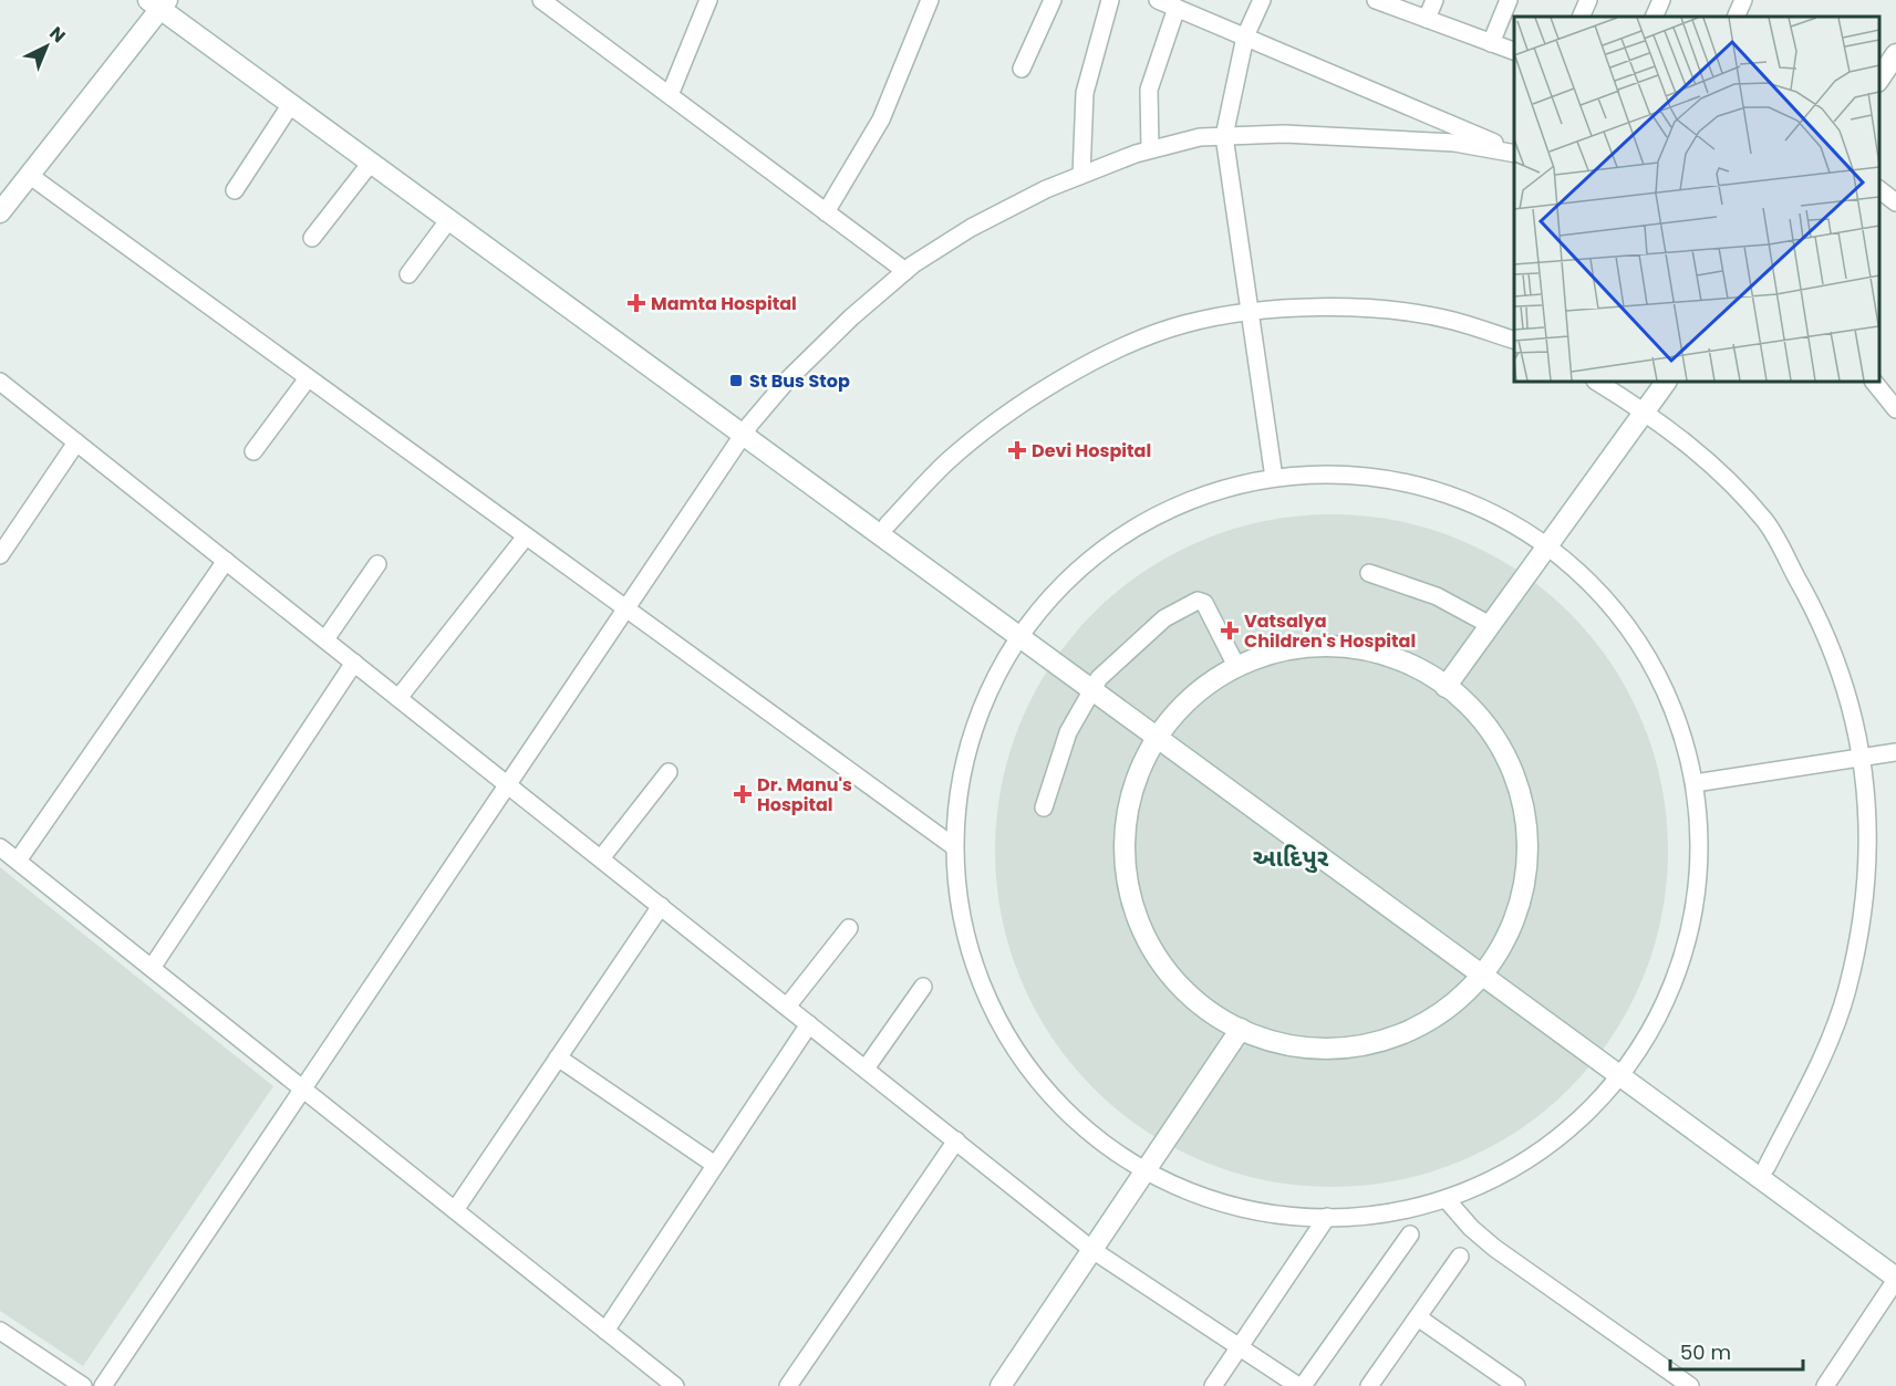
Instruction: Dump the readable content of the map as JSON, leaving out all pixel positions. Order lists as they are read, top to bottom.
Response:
{
  "districts": ["આદિપુર"],
  "places": {
    "health": [
      "Mamta Hospital",
      "Devi Hospital",
      "Vatsalya Children's Hospital",
      "Dr. Manu's Hospital"
    ],
    "transit": ["St Bus Stop"]
  },
  "scale_bar": "50 m",
  "north": "top right"
}
